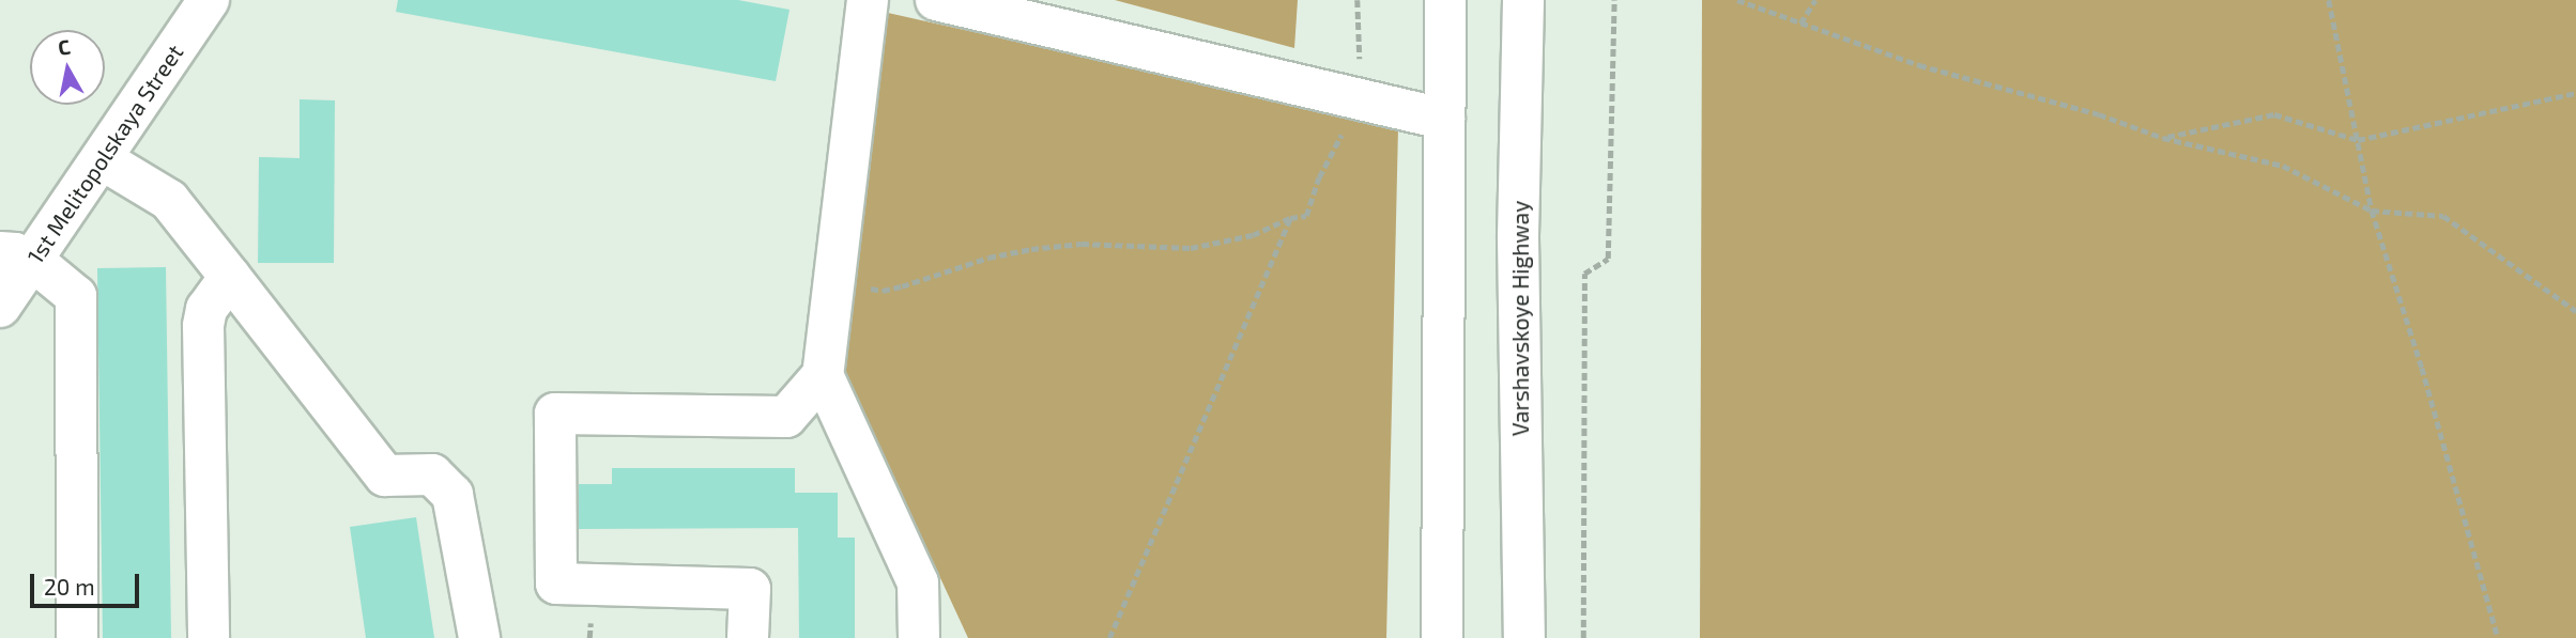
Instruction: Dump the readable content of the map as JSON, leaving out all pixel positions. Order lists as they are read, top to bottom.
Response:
{
  "streets": {
    "main road": ["1st Melitopolskaya Street", "Varshavskoye Highway"]
  },
  "scale_bar": "20 m",
  "north": "top"
}
